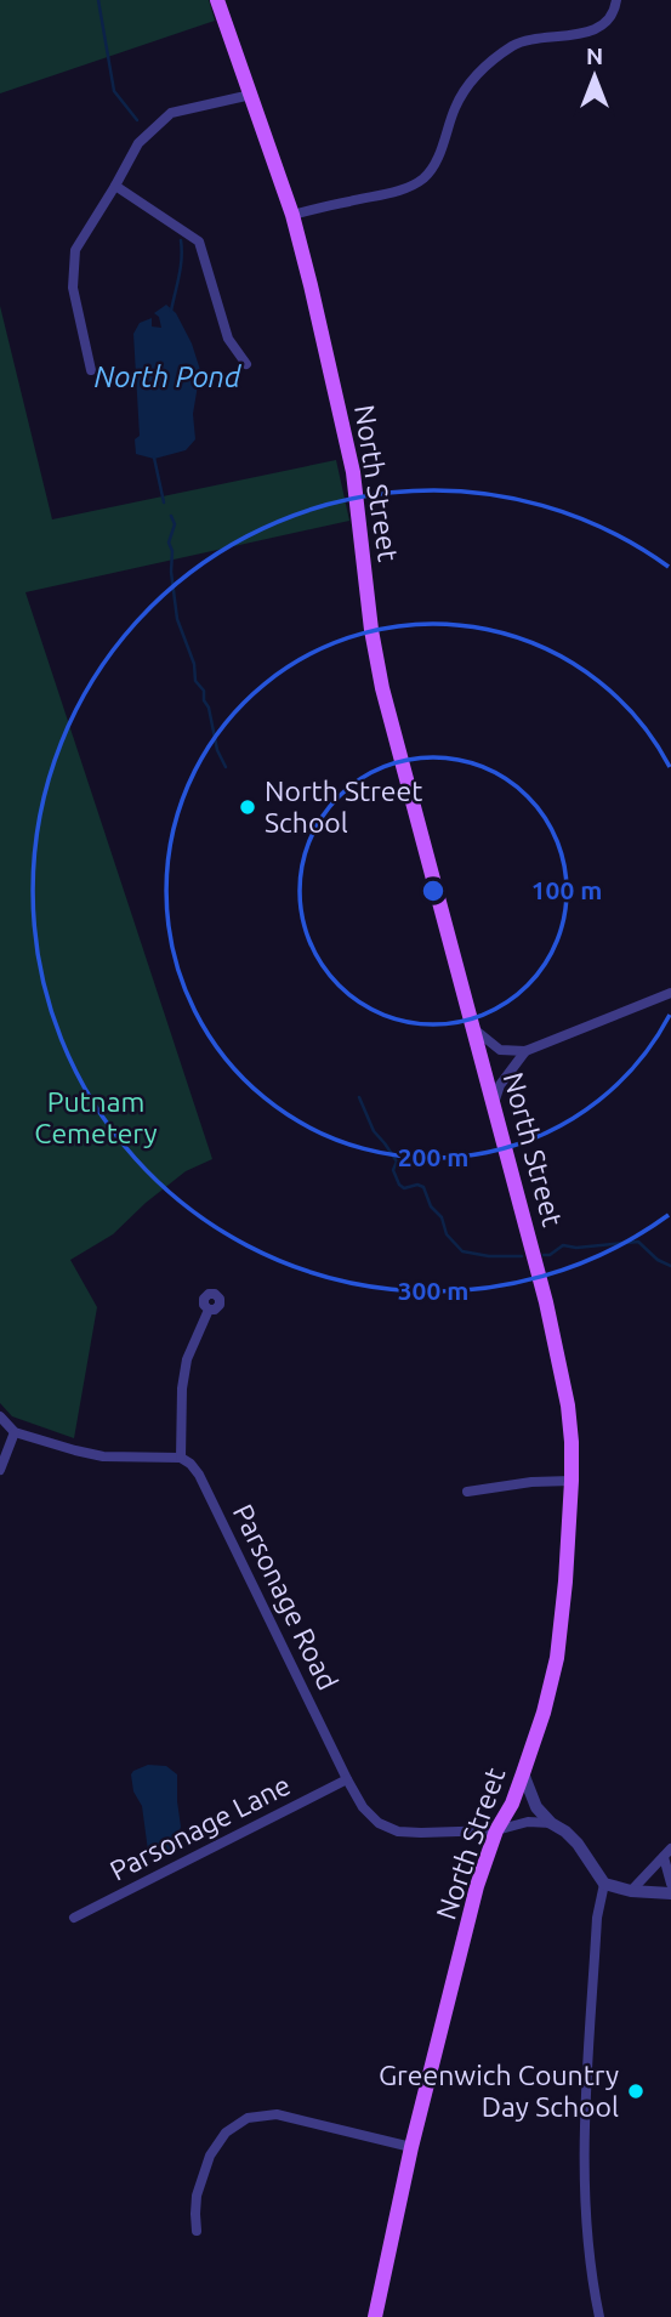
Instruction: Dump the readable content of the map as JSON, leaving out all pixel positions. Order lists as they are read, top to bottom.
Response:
{
  "streets": {
    "main road": ["North Street"],
    "street": ["Parsonage Road", "Parsonage Lane"]
  },
  "crossings": [
    ["North Street", "Parsonage Road"],
    ["Parsonage Road", "Parsonage Lane"]
  ],
  "water": ["North Pond"],
  "parks": ["Putnam Cemetery"],
  "places": ["North Street School", "Greenwich Country Day School"],
  "north": "top",
  "rings": ["100 m", "200 m", "300 m"]
}
